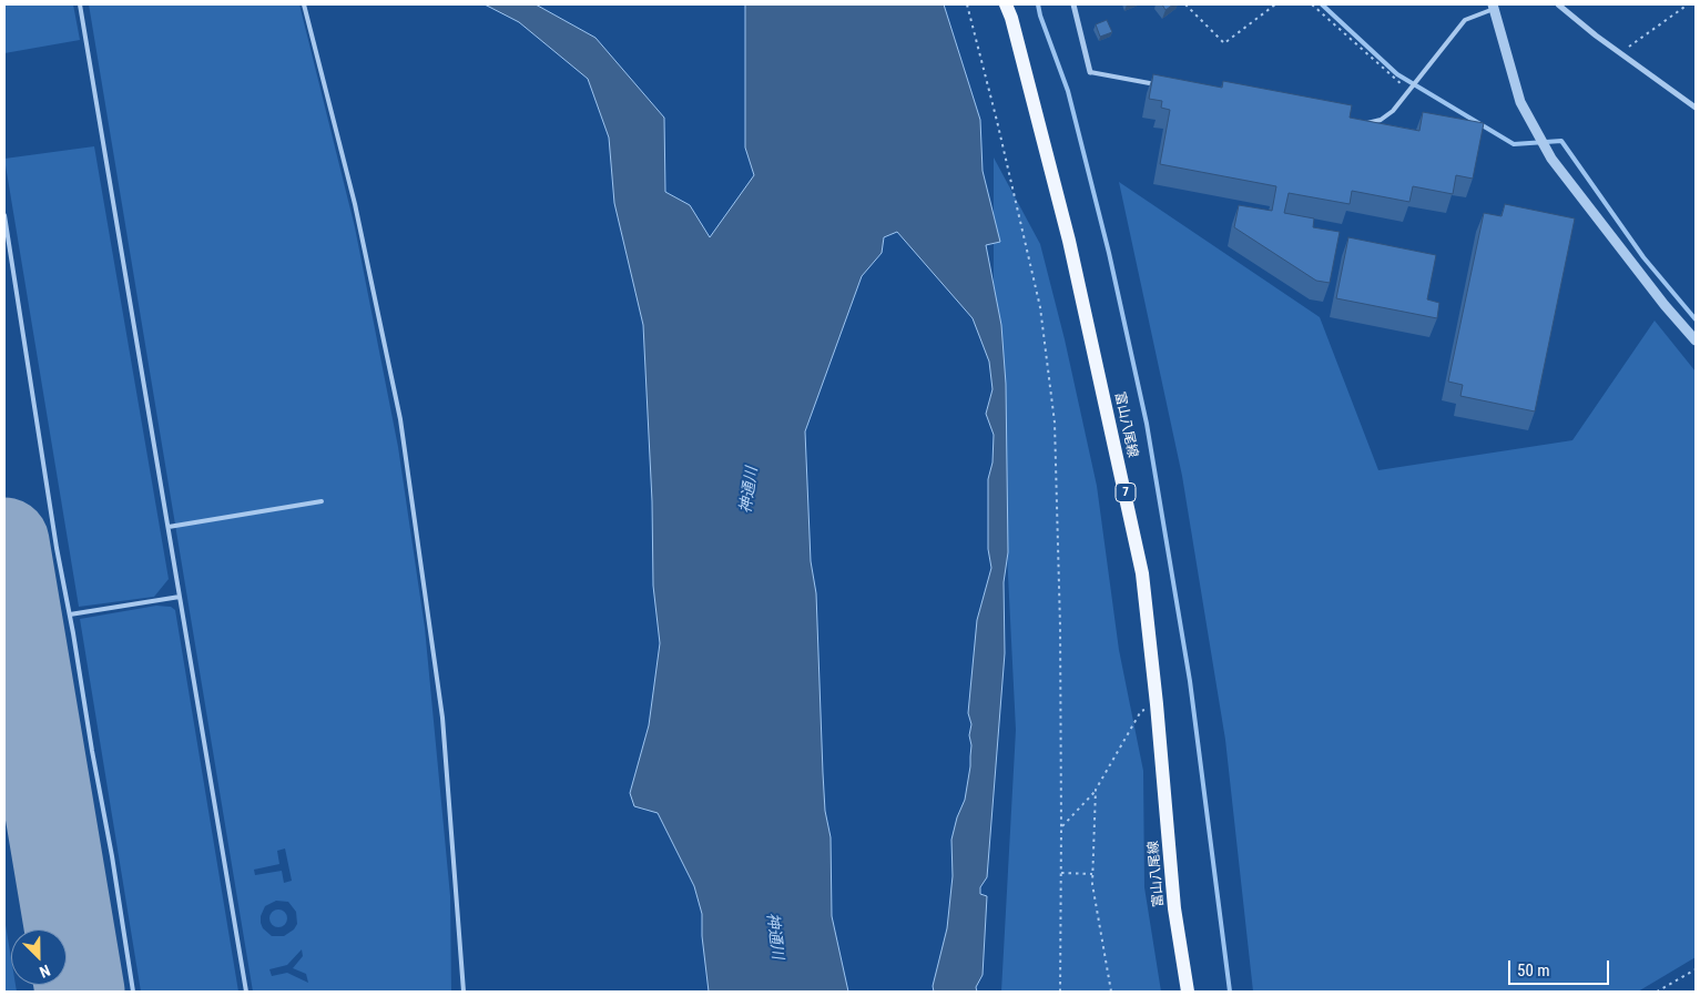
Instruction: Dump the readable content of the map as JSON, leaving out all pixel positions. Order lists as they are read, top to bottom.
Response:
{
  "streets": {
    "main road": ["富山八尾線", "7"]
  },
  "water": ["神通川"],
  "scale_bar": "50 m",
  "north": "bottom right"
}
